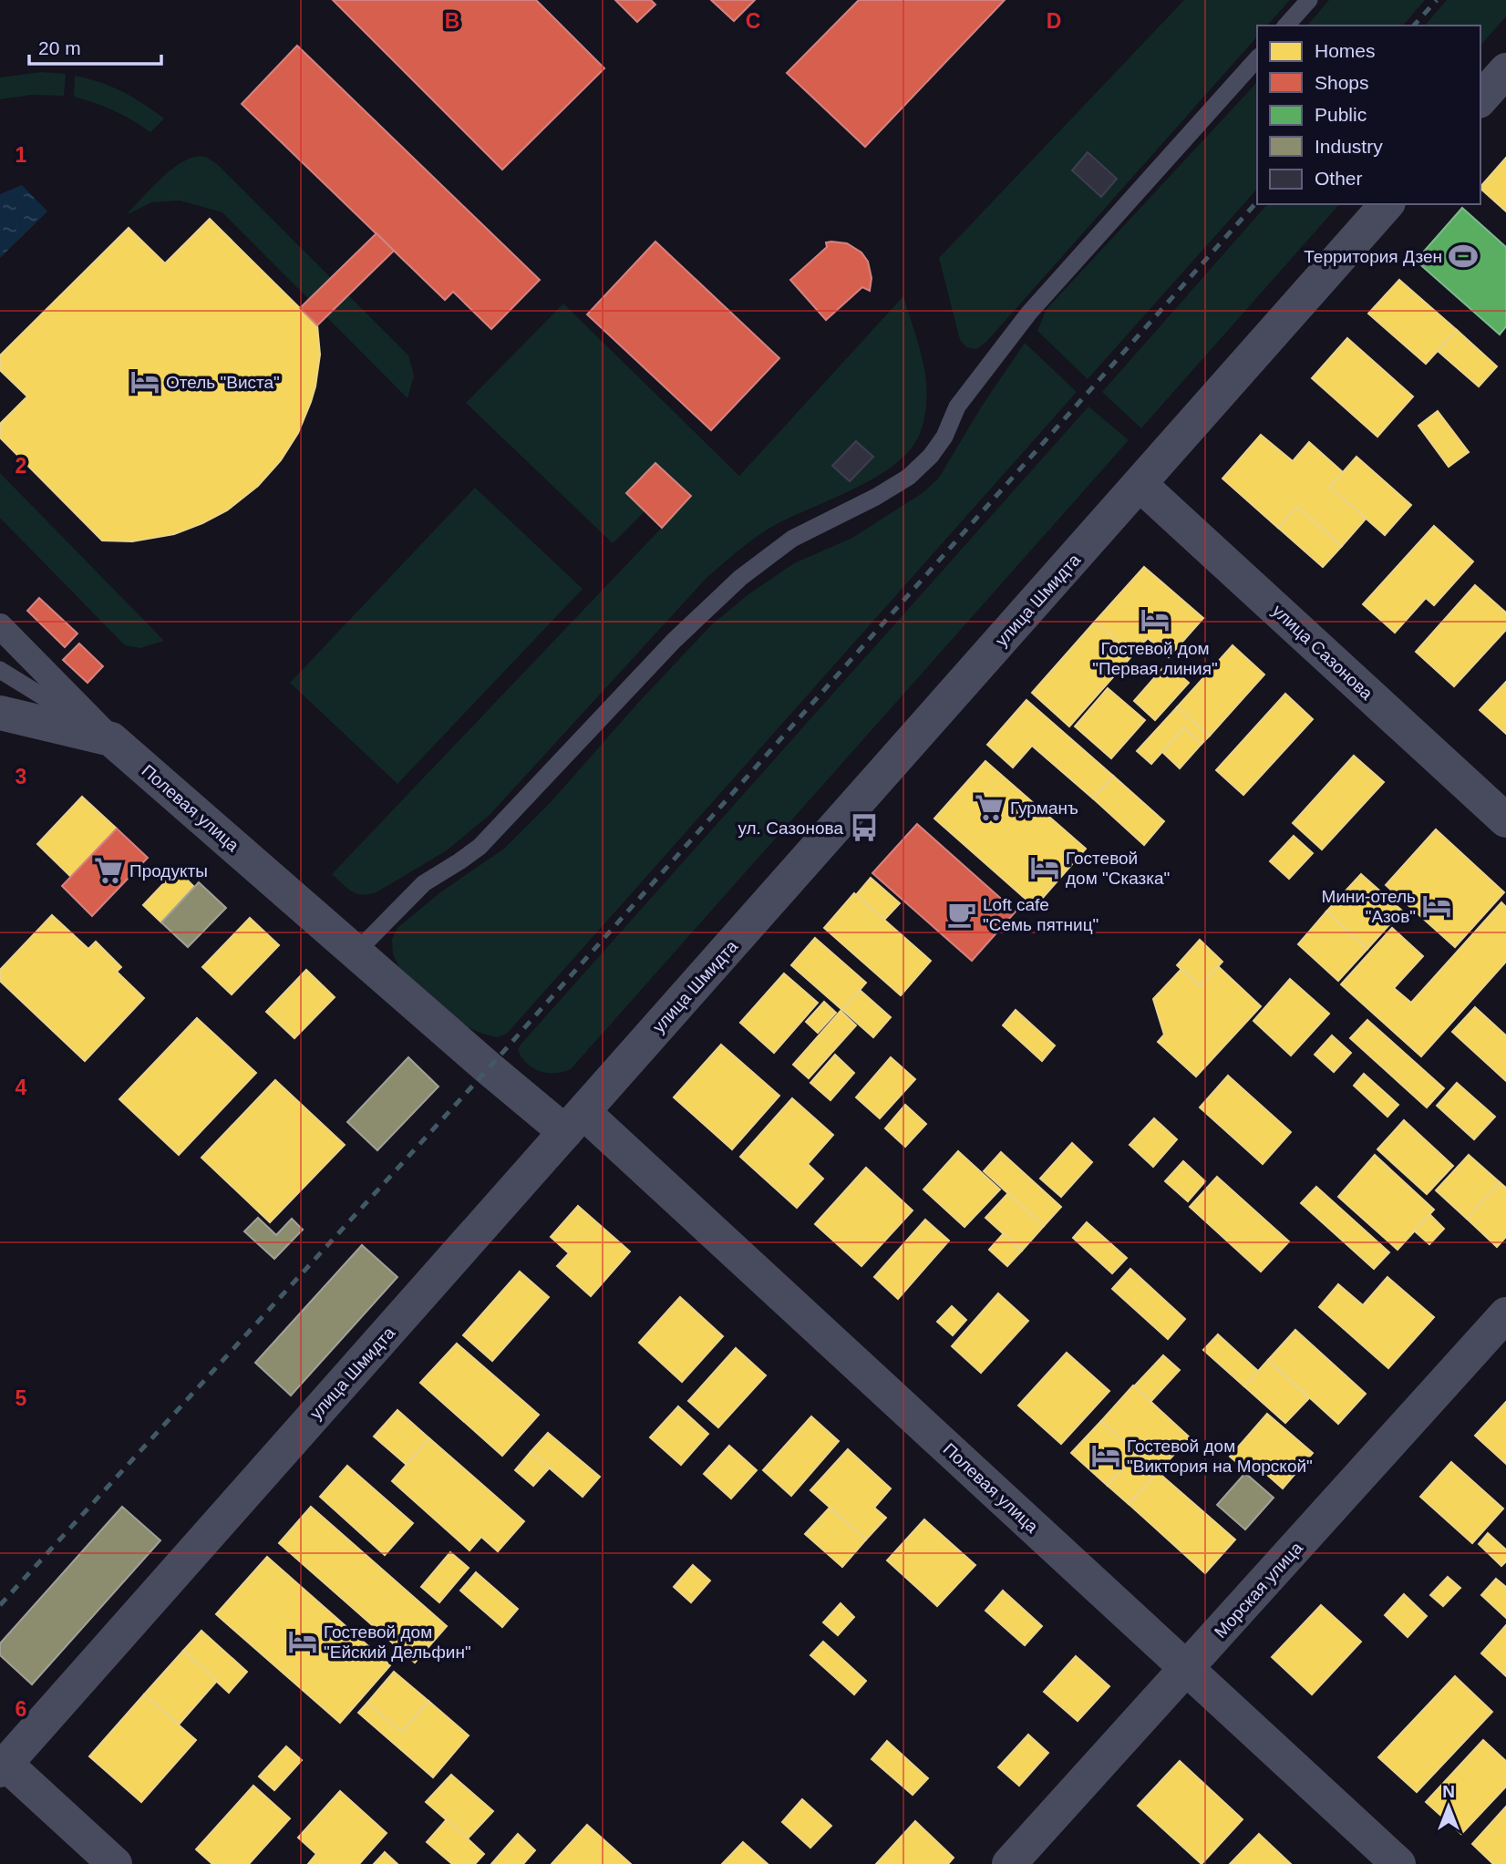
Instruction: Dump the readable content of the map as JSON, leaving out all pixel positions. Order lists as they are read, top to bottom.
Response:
{
  "streets": {
    "street": [
      "улица Шмидта",
      "улица Сазонова",
      "Полевая улица",
      "Морская улица"
    ]
  },
  "crossings": [
    ["улица Шмидта", "улица Сазонова"],
    ["улица Шмидта", "Полевая улица"],
    ["Полевая улица", "Морская улица"]
  ],
  "places": {
    "sports": ["Территория Дзен"],
    "hotel": [
      "Отель \"Виста\"",
      "Гостевой дом \"Первая линия\"",
      "Гостевой дом \"Сказка\"",
      "Мини-отель \"Азов\"",
      "Гостевой дом \"Виктория на Морской\"",
      "Гостевой дом \"Ейский Дельфин\""
    ],
    "supermarket": ["Гурманъ", "Продукты"],
    "bus stop": ["ул. Сазонова"],
    "cafe": ["Loft cafe \"Семь пятниц\""]
  },
  "legend": [
    "Homes",
    "Shops",
    "Public",
    "Industry",
    "Other"
  ],
  "scale_bar": "20 m",
  "north": "top",
  "grid": {
    "columns": ["B", "C", "D"],
    "rows": [
      "1",
      "2",
      "3",
      "4",
      "5",
      "6"
    ]
  }
}
